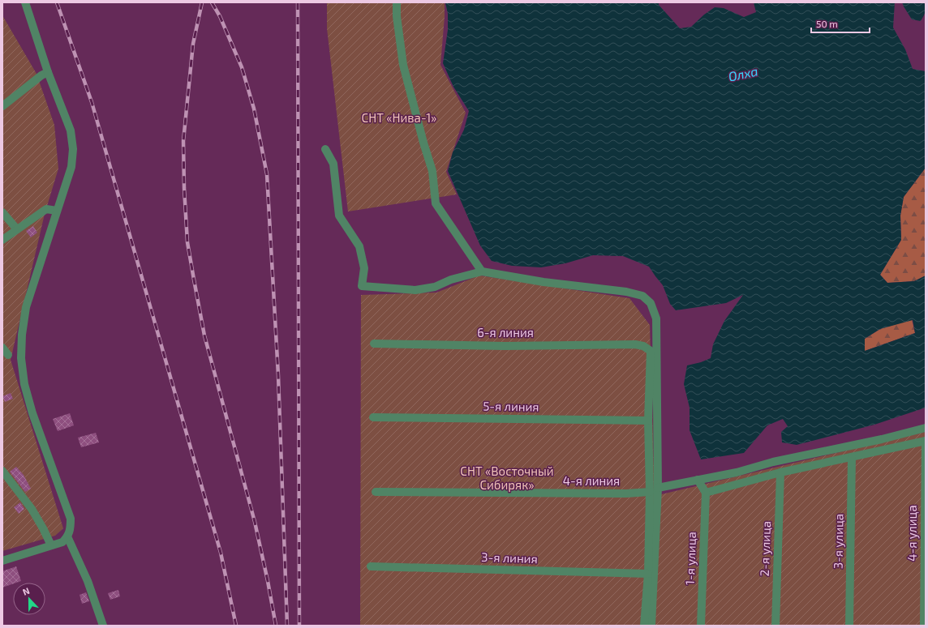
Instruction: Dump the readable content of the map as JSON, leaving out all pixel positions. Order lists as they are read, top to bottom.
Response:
{
  "streets": {
    "street": [
      "6-я линия",
      "5-я линия",
      "4-я линия",
      "4-я улица",
      "3-я улица",
      "2-я улица",
      "3-я линия",
      "1-я улица"
    ]
  },
  "crossings": [
    ["6-я линия", "5-я линия"]
  ],
  "water": ["Олха"],
  "parks": ["СНТ «Нива-1»", "СНТ «Восточный Сибиряк»"],
  "scale_bar": "50 m",
  "north": "top"
}
